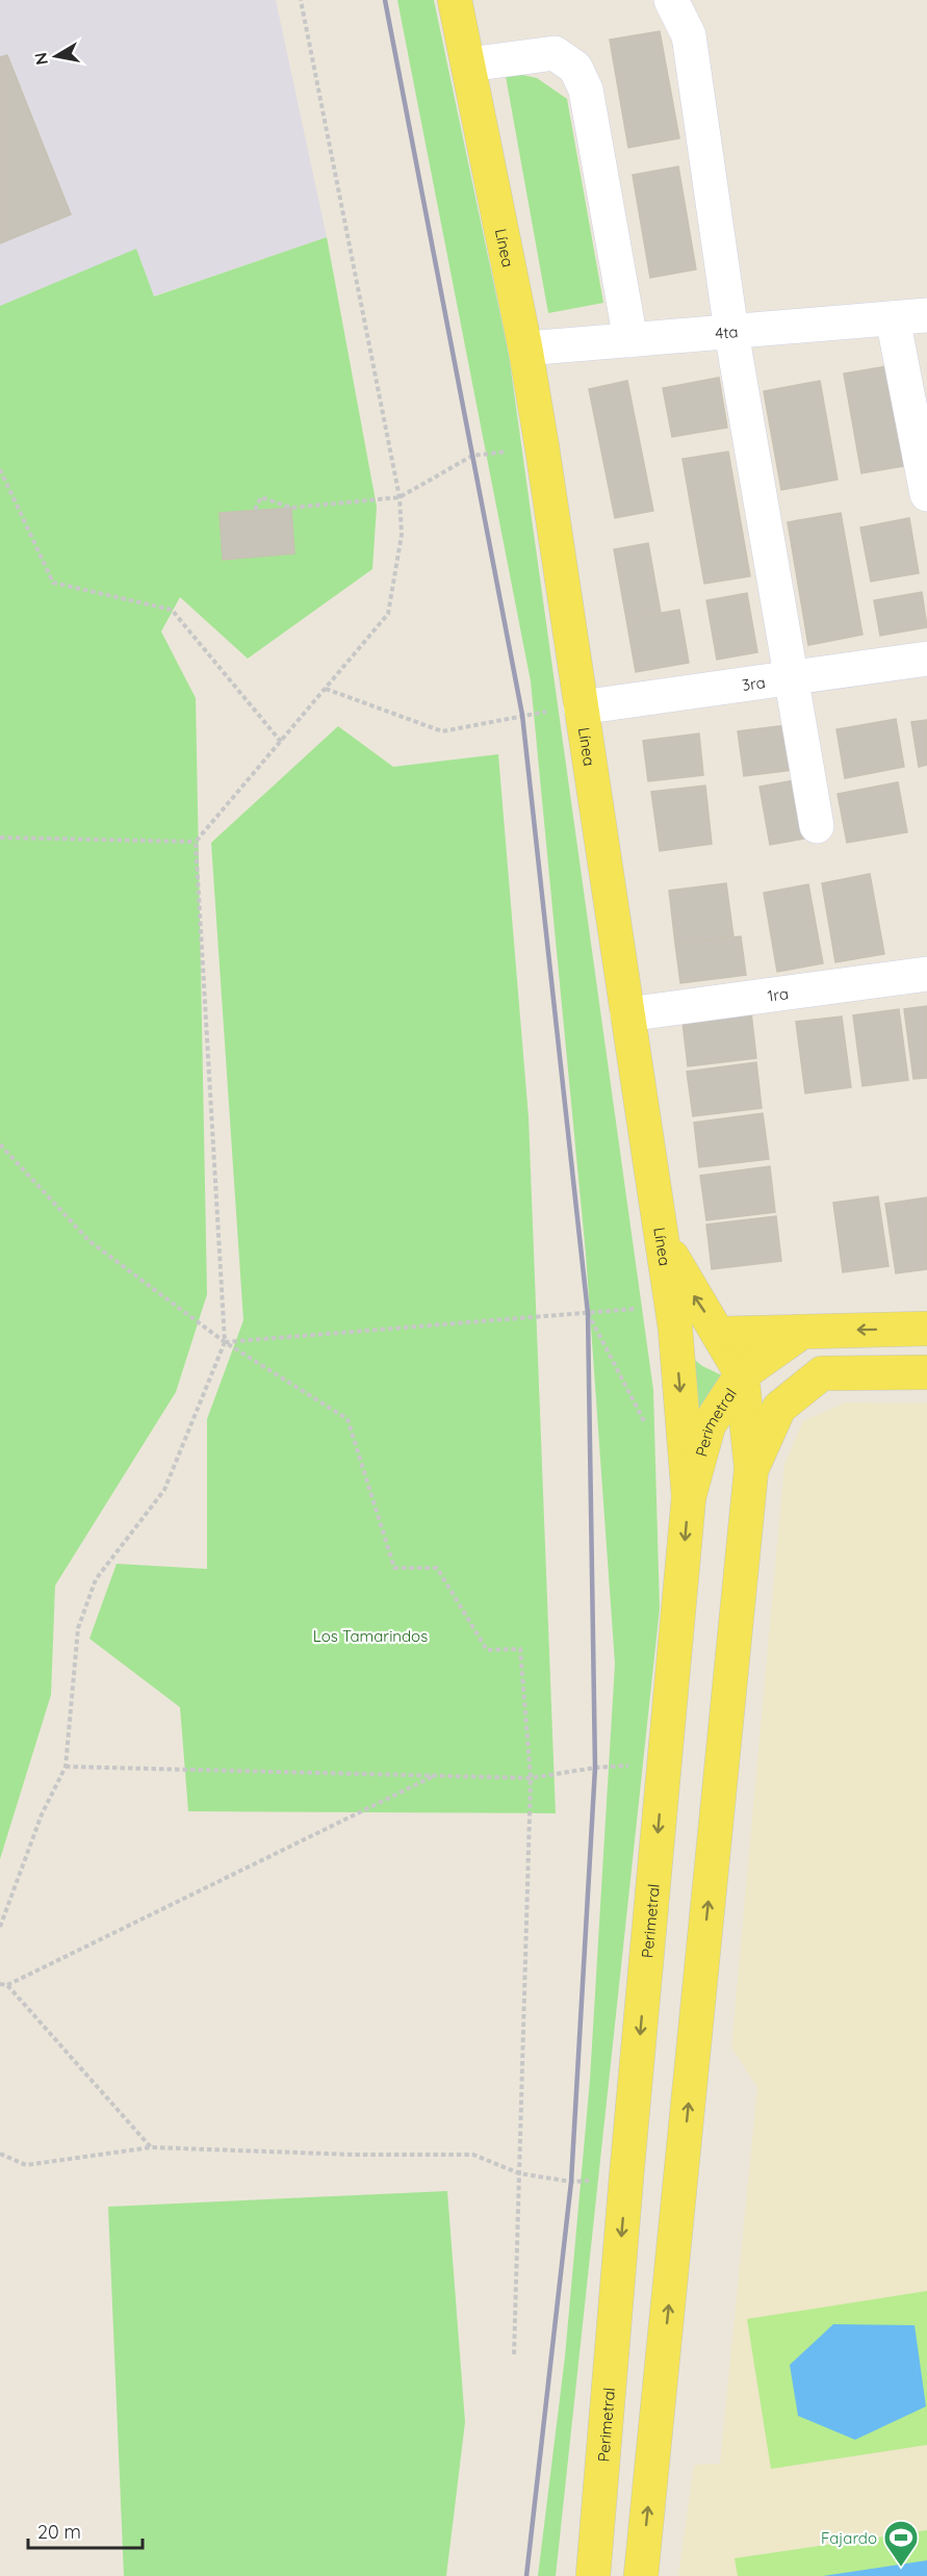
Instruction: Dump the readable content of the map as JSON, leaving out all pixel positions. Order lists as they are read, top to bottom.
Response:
{
  "streets": {
    "main road": ["Línea", "Perimetral"],
    "street": ["4ta", "3ra", "1ra"]
  },
  "crossings": [
    ["Línea", "4ta"],
    ["Línea", "3ra"],
    ["Línea", "1ra"],
    ["Línea", "Perimetral"]
  ],
  "parks": ["Los Tamarindos"],
  "places": {
    "sports": ["Fajardo"]
  },
  "scale_bar": "20 m",
  "north": "left"
}
